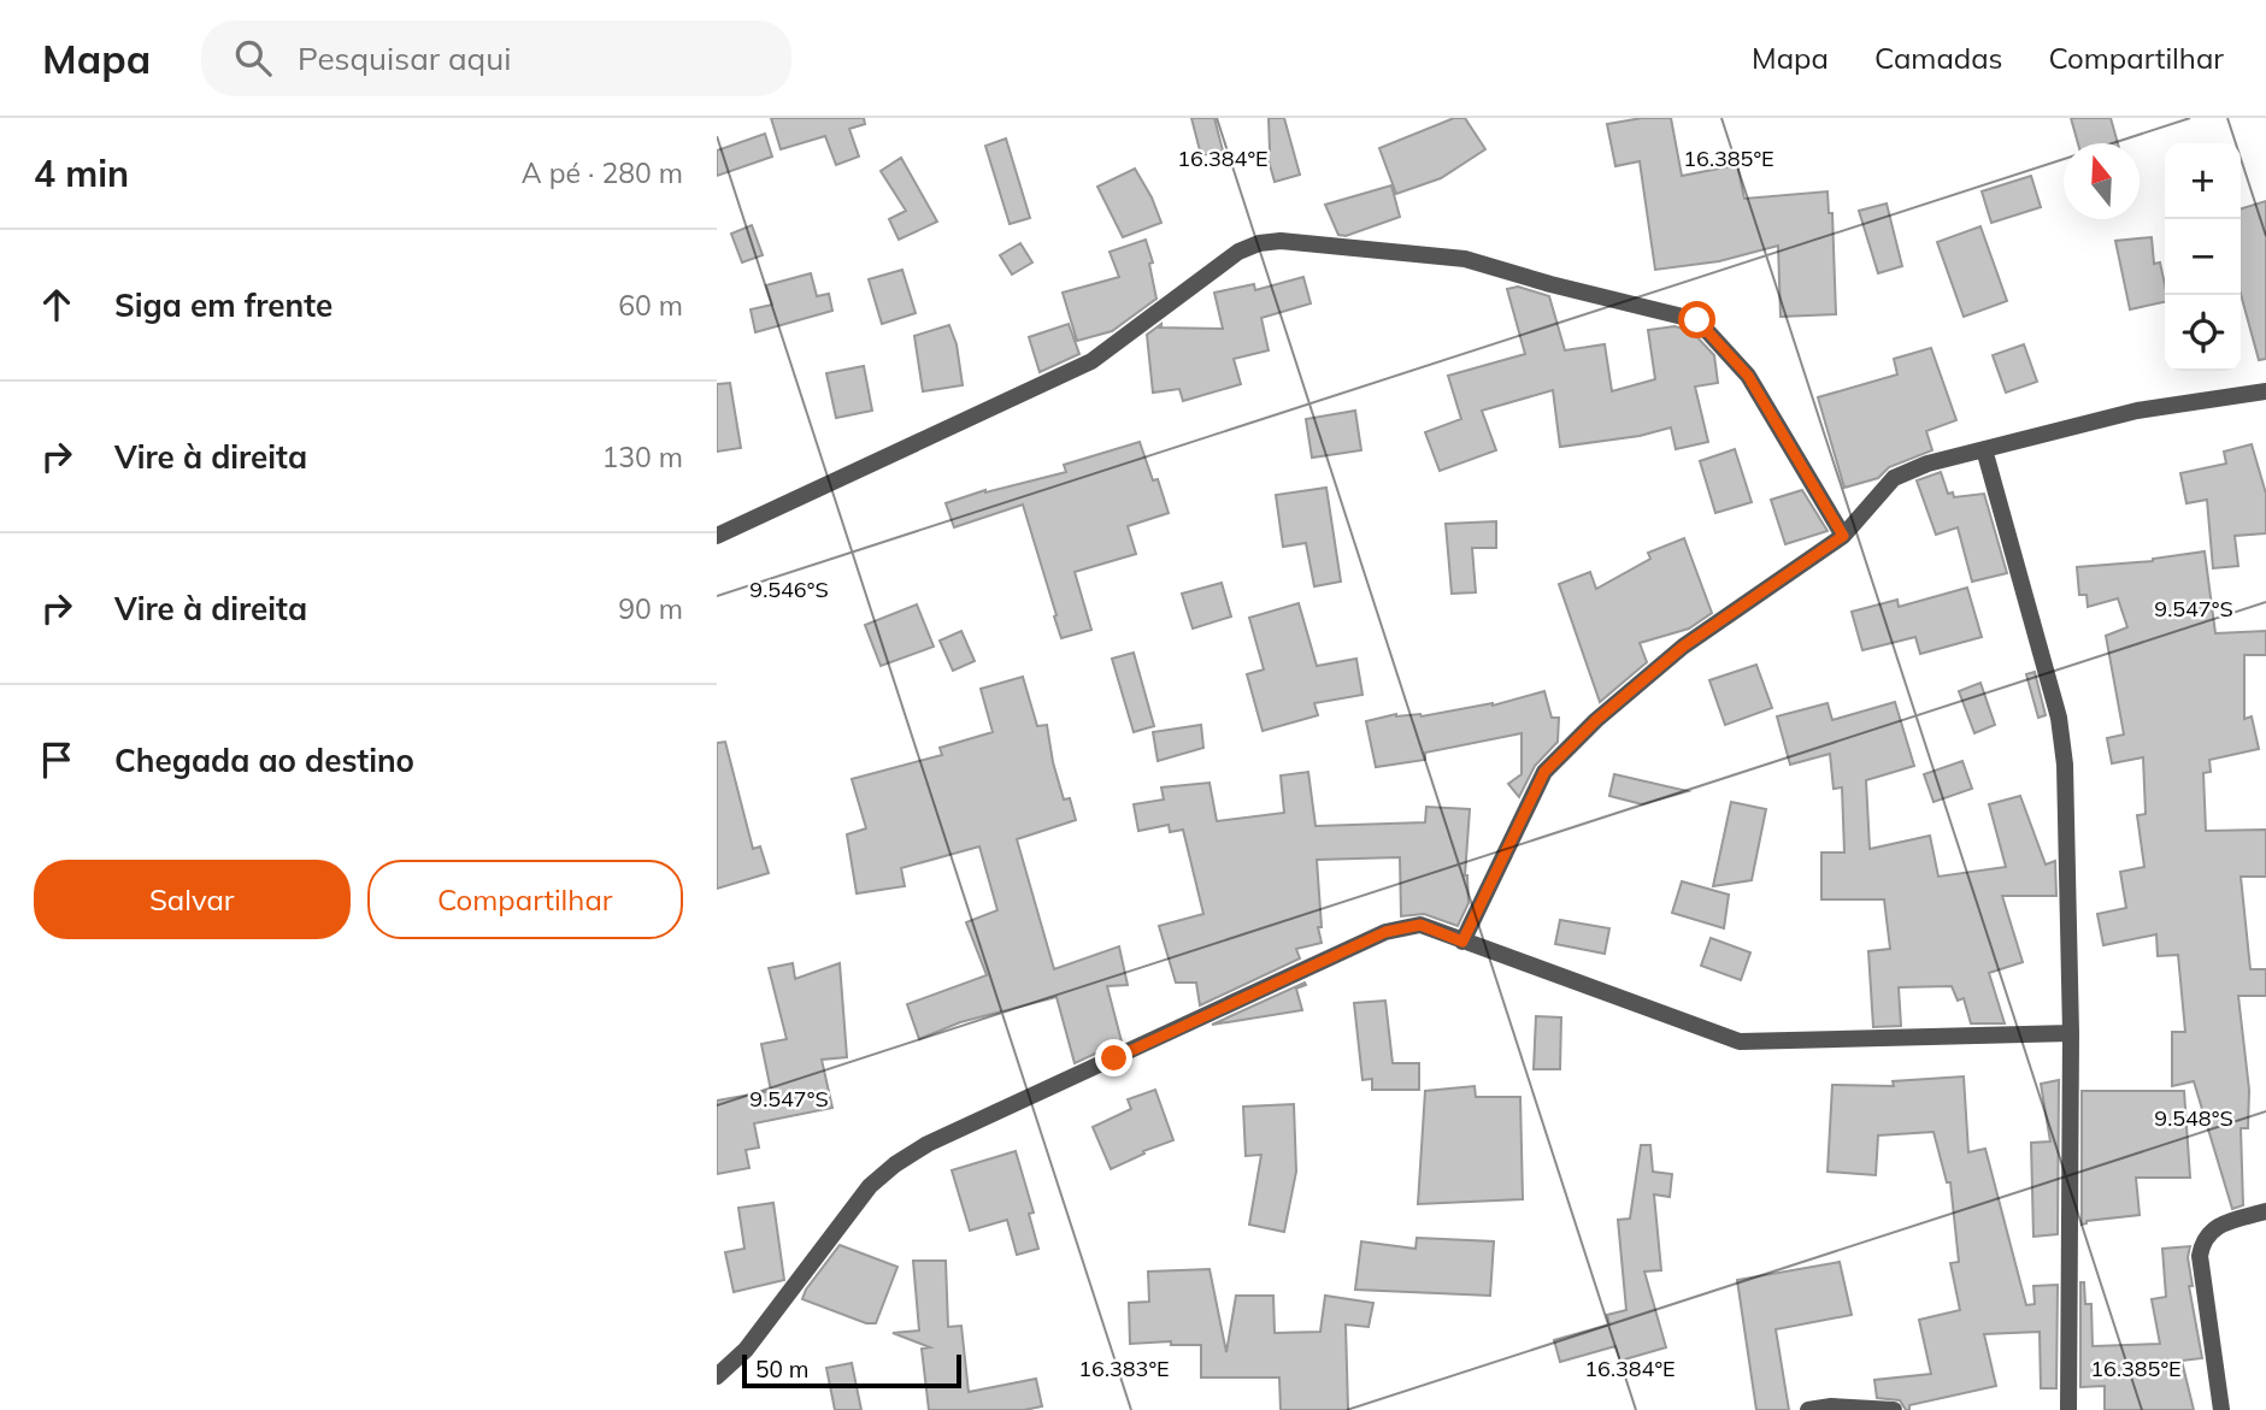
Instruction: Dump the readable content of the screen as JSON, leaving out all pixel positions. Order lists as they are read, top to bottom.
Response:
{
  "scale_bar": "50 m",
  "north": "top",
  "page": {
    "header": "Mapa",
    "search": "Pesquisar aqui",
    "nav": ["Mapa", "Camadas", "Compartilhar"],
    "heading": ["4 min", "A pé · 280 m"],
    "map_buttons": ["+", "−"],
    "list": [
      ["Siga em frente", "60 m"],
      ["Vire à direita", "130 m"],
      ["Vire à direita", "90 m"],
      "Chegada ao destino"
    ],
    "buttons": ["Salvar", "Compartilhar"],
    "scale": "50 m"
  },
  "coordinates": [
    "16.384°E",
    "16.385°E",
    "9.546°S",
    "9.547°S",
    "9.548°S",
    "16.383°E"
  ]
}
